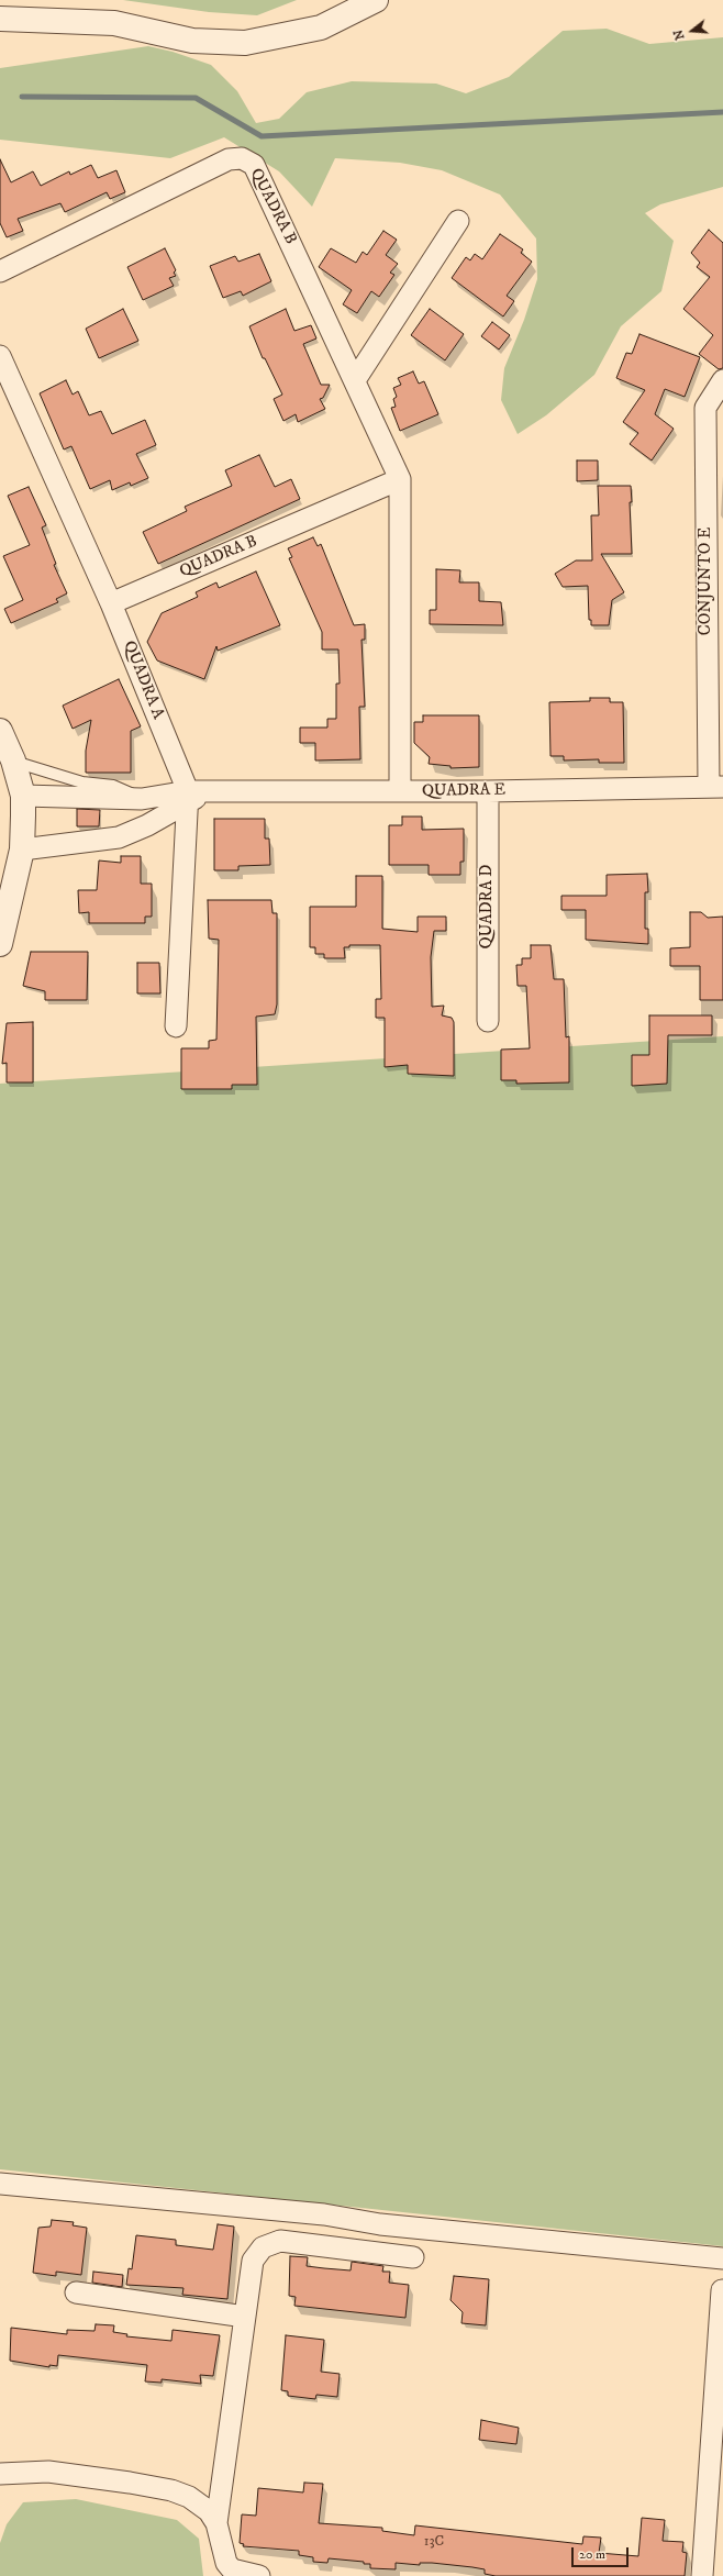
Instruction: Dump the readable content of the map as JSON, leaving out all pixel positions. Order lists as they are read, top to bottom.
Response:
{
  "streets": {
    "street": [
      "QUADRA B",
      "CONJUNTO E",
      "QUADRA A",
      "QUADRA E",
      "QUADRA D"
    ]
  },
  "crossings": [
    ["QUADRA B", "QUADRA A"],
    ["QUADRA B", "QUADRA E"],
    ["CONJUNTO E", "QUADRA E"],
    ["QUADRA A", "QUADRA E"],
    ["QUADRA E", "QUADRA D"]
  ],
  "house_numbers": ["13C"],
  "scale_bar": "20 m",
  "north": "left"
}
